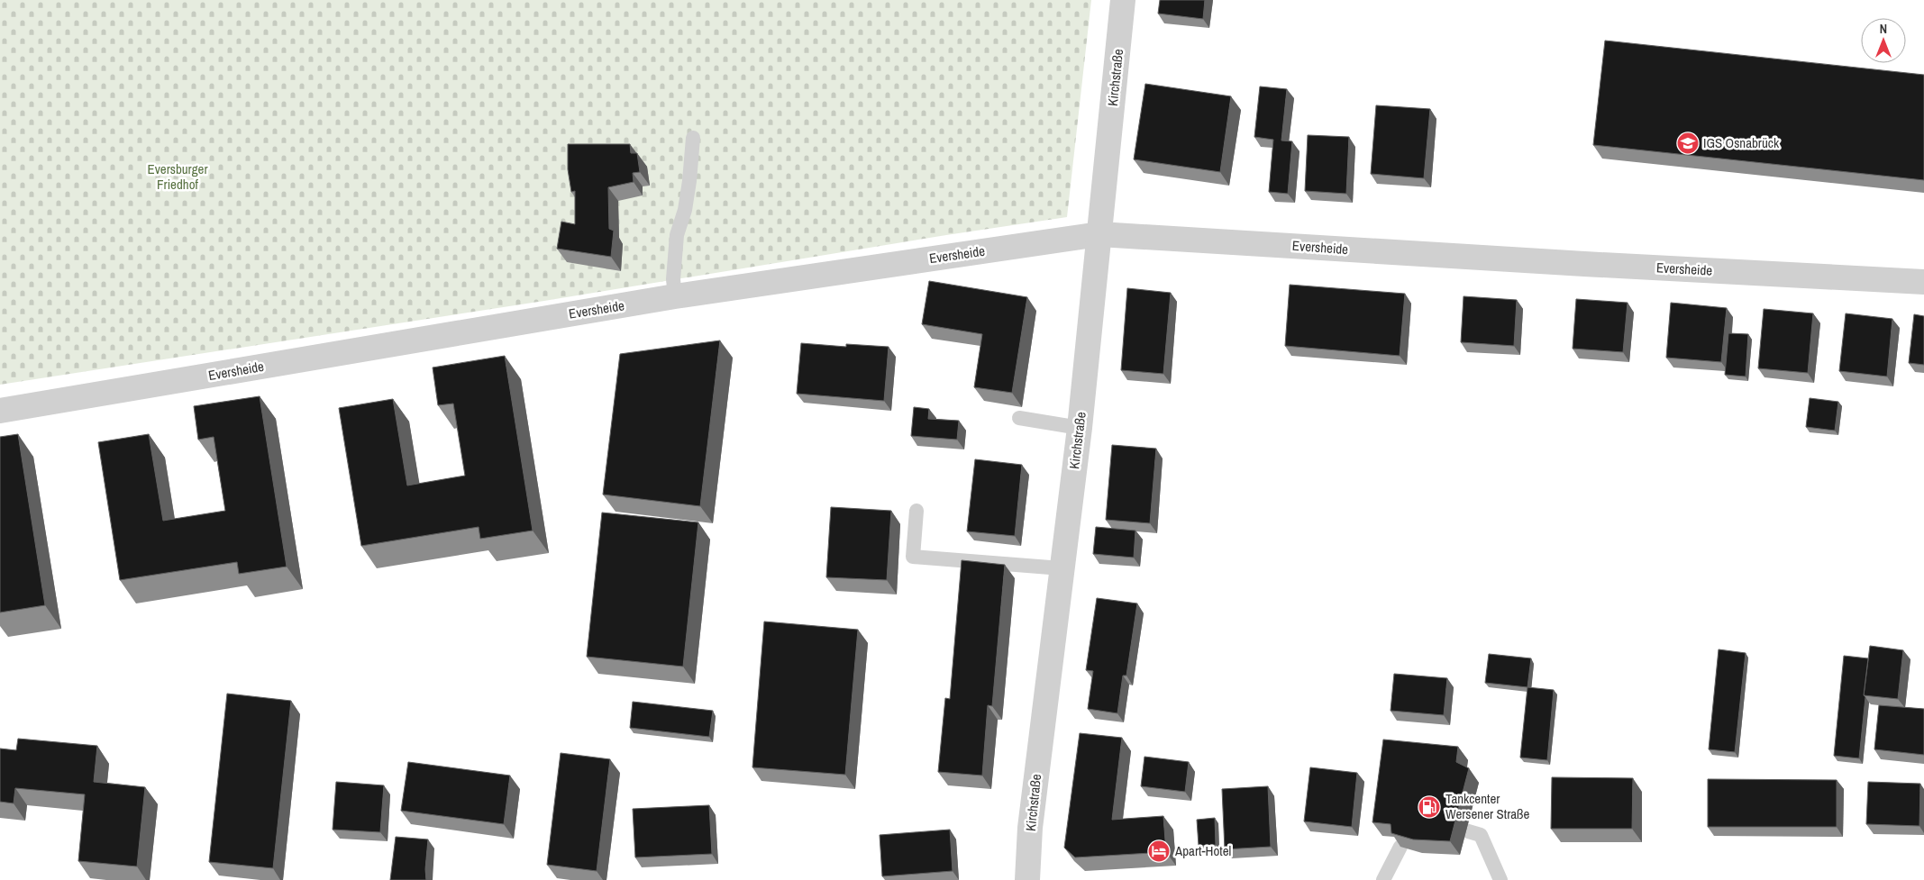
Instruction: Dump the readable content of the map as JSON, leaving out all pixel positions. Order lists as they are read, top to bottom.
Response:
{
  "streets": {
    "street": ["Kirchstraße", "Eversheide"]
  },
  "crossings": [
    ["Kirchstraße", "Eversheide"]
  ],
  "parks": ["Eversburger Friedhof"],
  "places": {
    "school or university": ["IGS Osnabrück"],
    "fuel station": ["Tankcenter Wersener Straße"],
    "hotel": ["Apart-Hotel"]
  },
  "north": "top"
}
